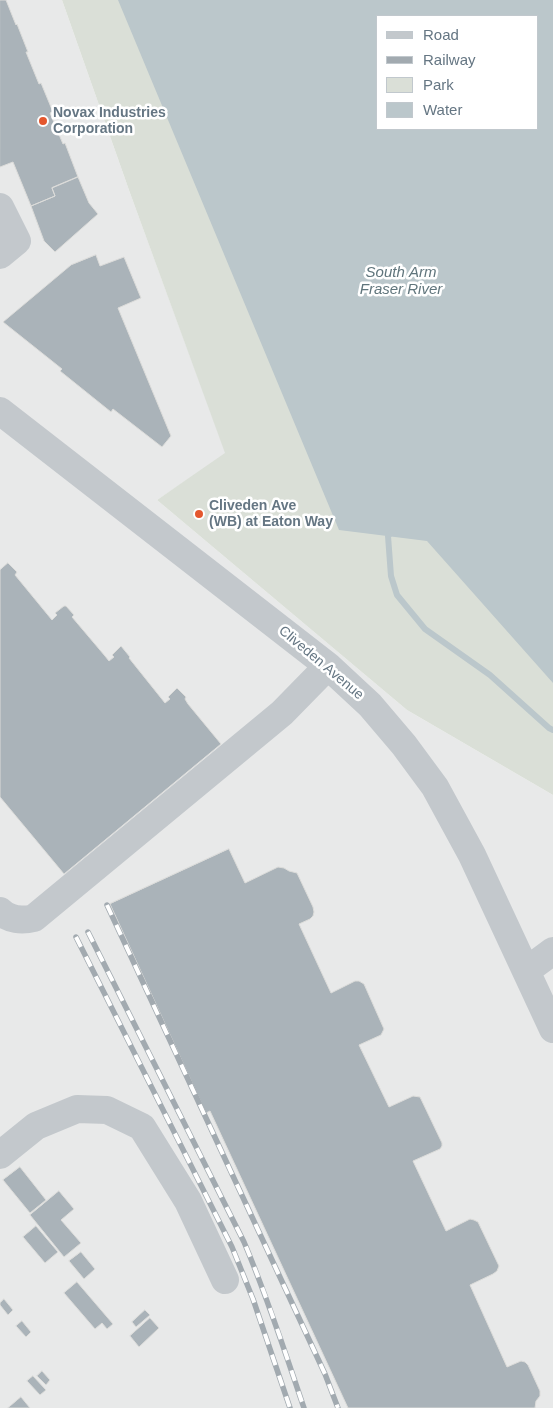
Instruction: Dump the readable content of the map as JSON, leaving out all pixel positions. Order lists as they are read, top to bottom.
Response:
{
  "streets": {
    "street": ["Cliveden Avenue"]
  },
  "water": ["South Arm Fraser River"],
  "places": ["Novax Industries Corporation", "Cliveden Ave (WB) at Eaton Way"],
  "legend": [
    "Road",
    "Railway",
    "Park",
    "Water"
  ]
}
